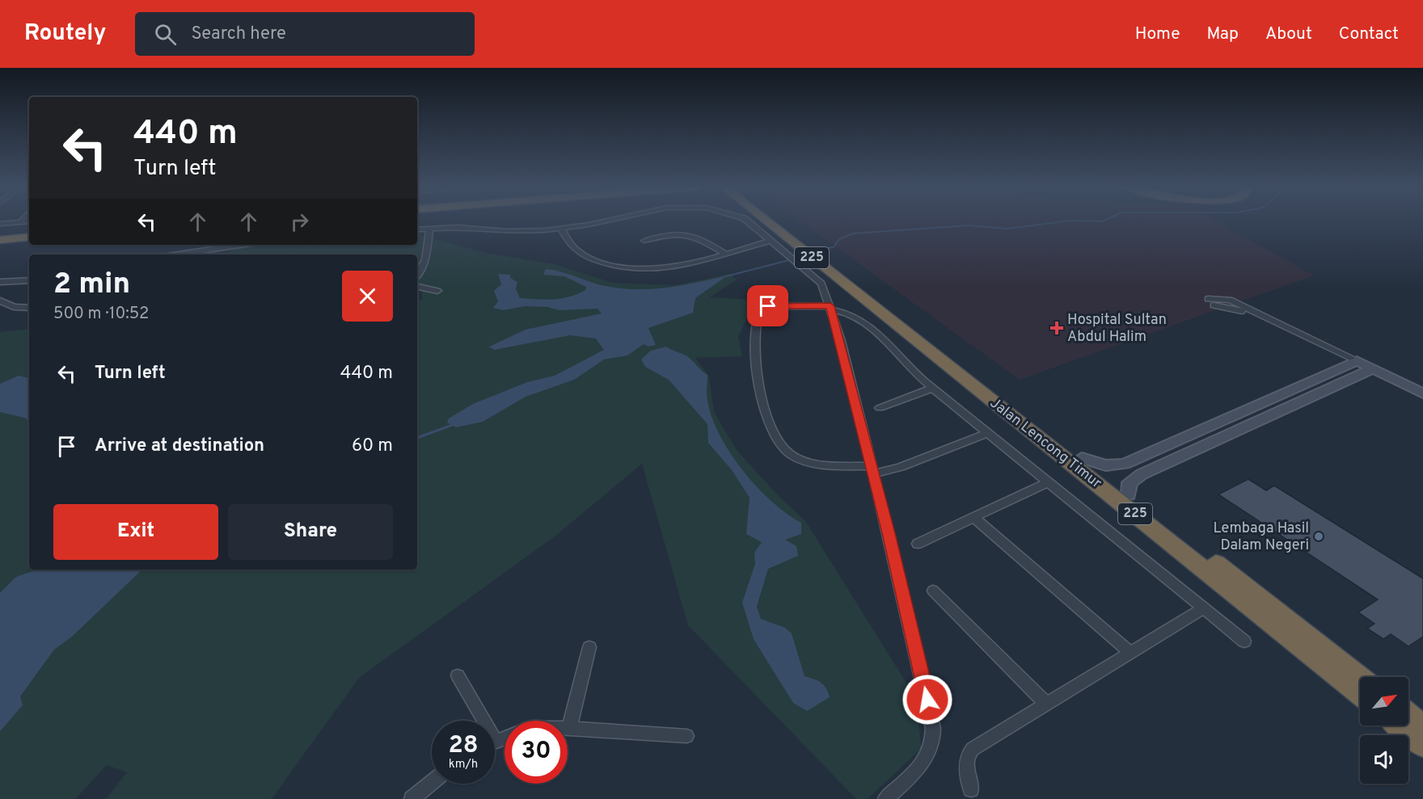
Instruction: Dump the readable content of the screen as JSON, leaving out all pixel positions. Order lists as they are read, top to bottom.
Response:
{
  "streets": {
    "highway": ["225", "Jalan Lencong Timur"]
  },
  "places": {
    "health": ["Hospital Sultan Abdul Halim"],
    "other": ["Lembaga Hasil Dalam Negeri"]
  },
  "north": "top right",
  "page": {
    "header": "Routely",
    "search": "Search here",
    "nav": [
      "Home",
      "Map",
      "About",
      "Contact"
    ],
    "turn": ["440 m", "Turn left"],
    "heading": ["2 min", "500 m · 10:52"],
    "list": [
      {
        "name": "Turn left",
        "value": "440 m"
      },
      {
        "name": "Arrive at destination",
        "value": "60 m"
      }
    ],
    "buttons": ["Exit", "Share"],
    "speed": "28 km/h",
    "limit": "30"
  }
}
